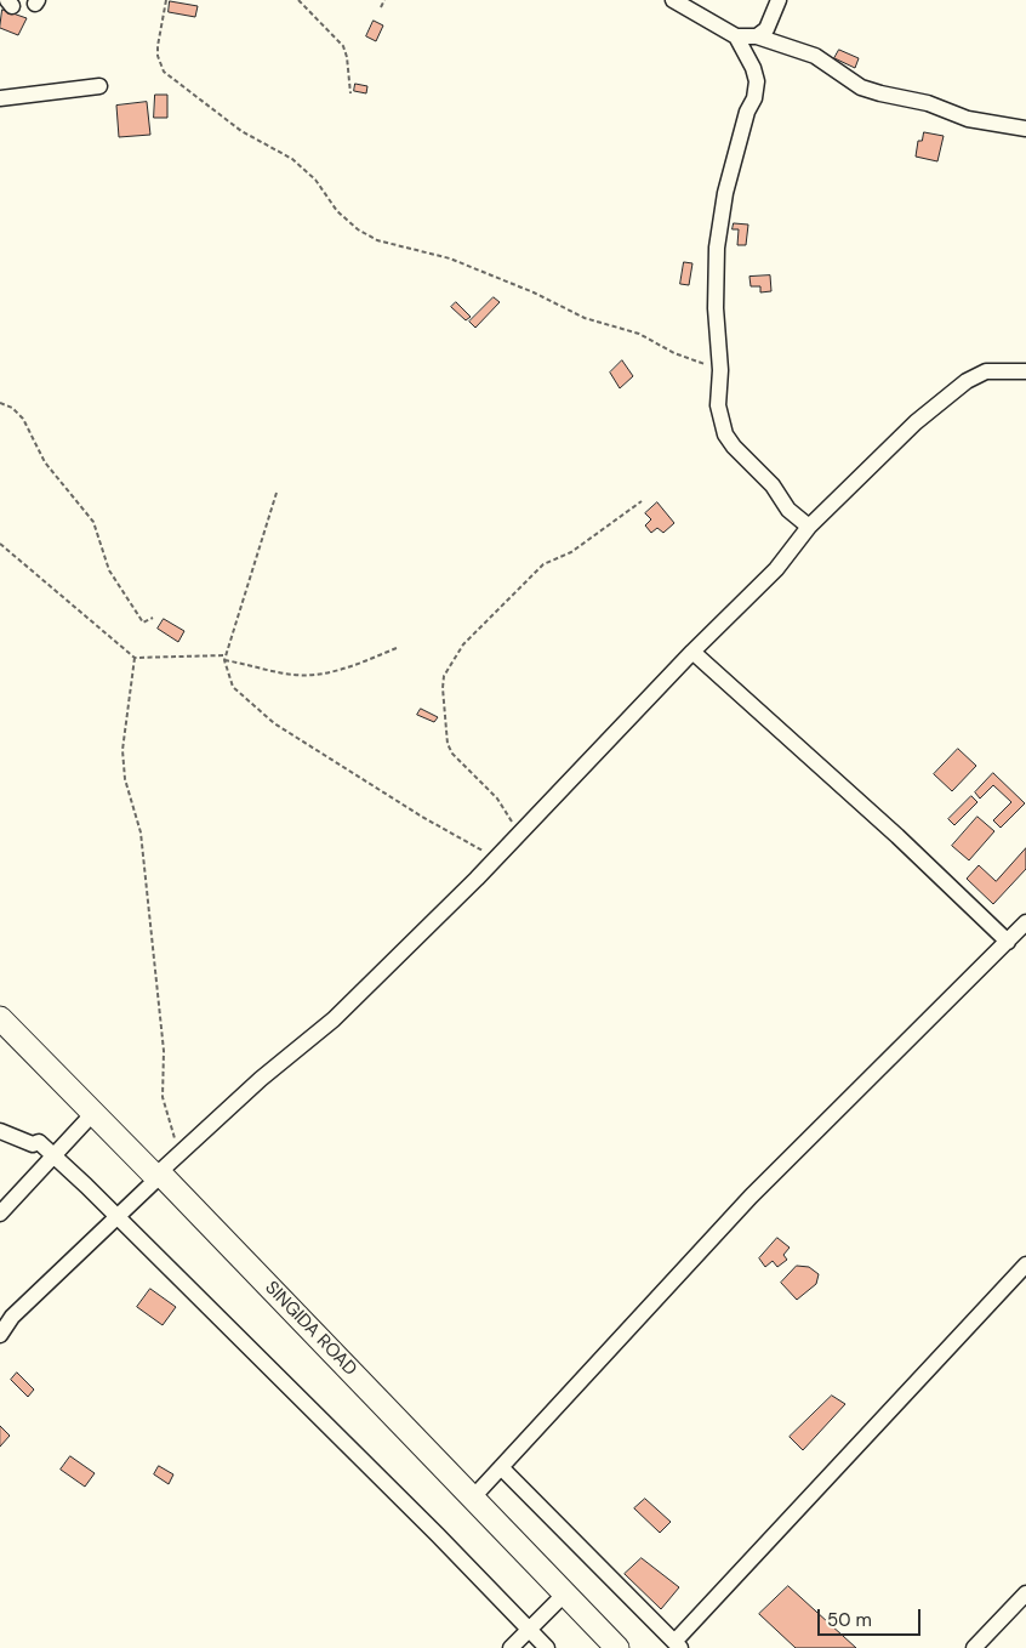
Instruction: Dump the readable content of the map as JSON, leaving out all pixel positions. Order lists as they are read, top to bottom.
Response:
{
  "streets": {
    "highway": ["SINGIDA ROAD"]
  },
  "scale_bar": "50 m"
}
